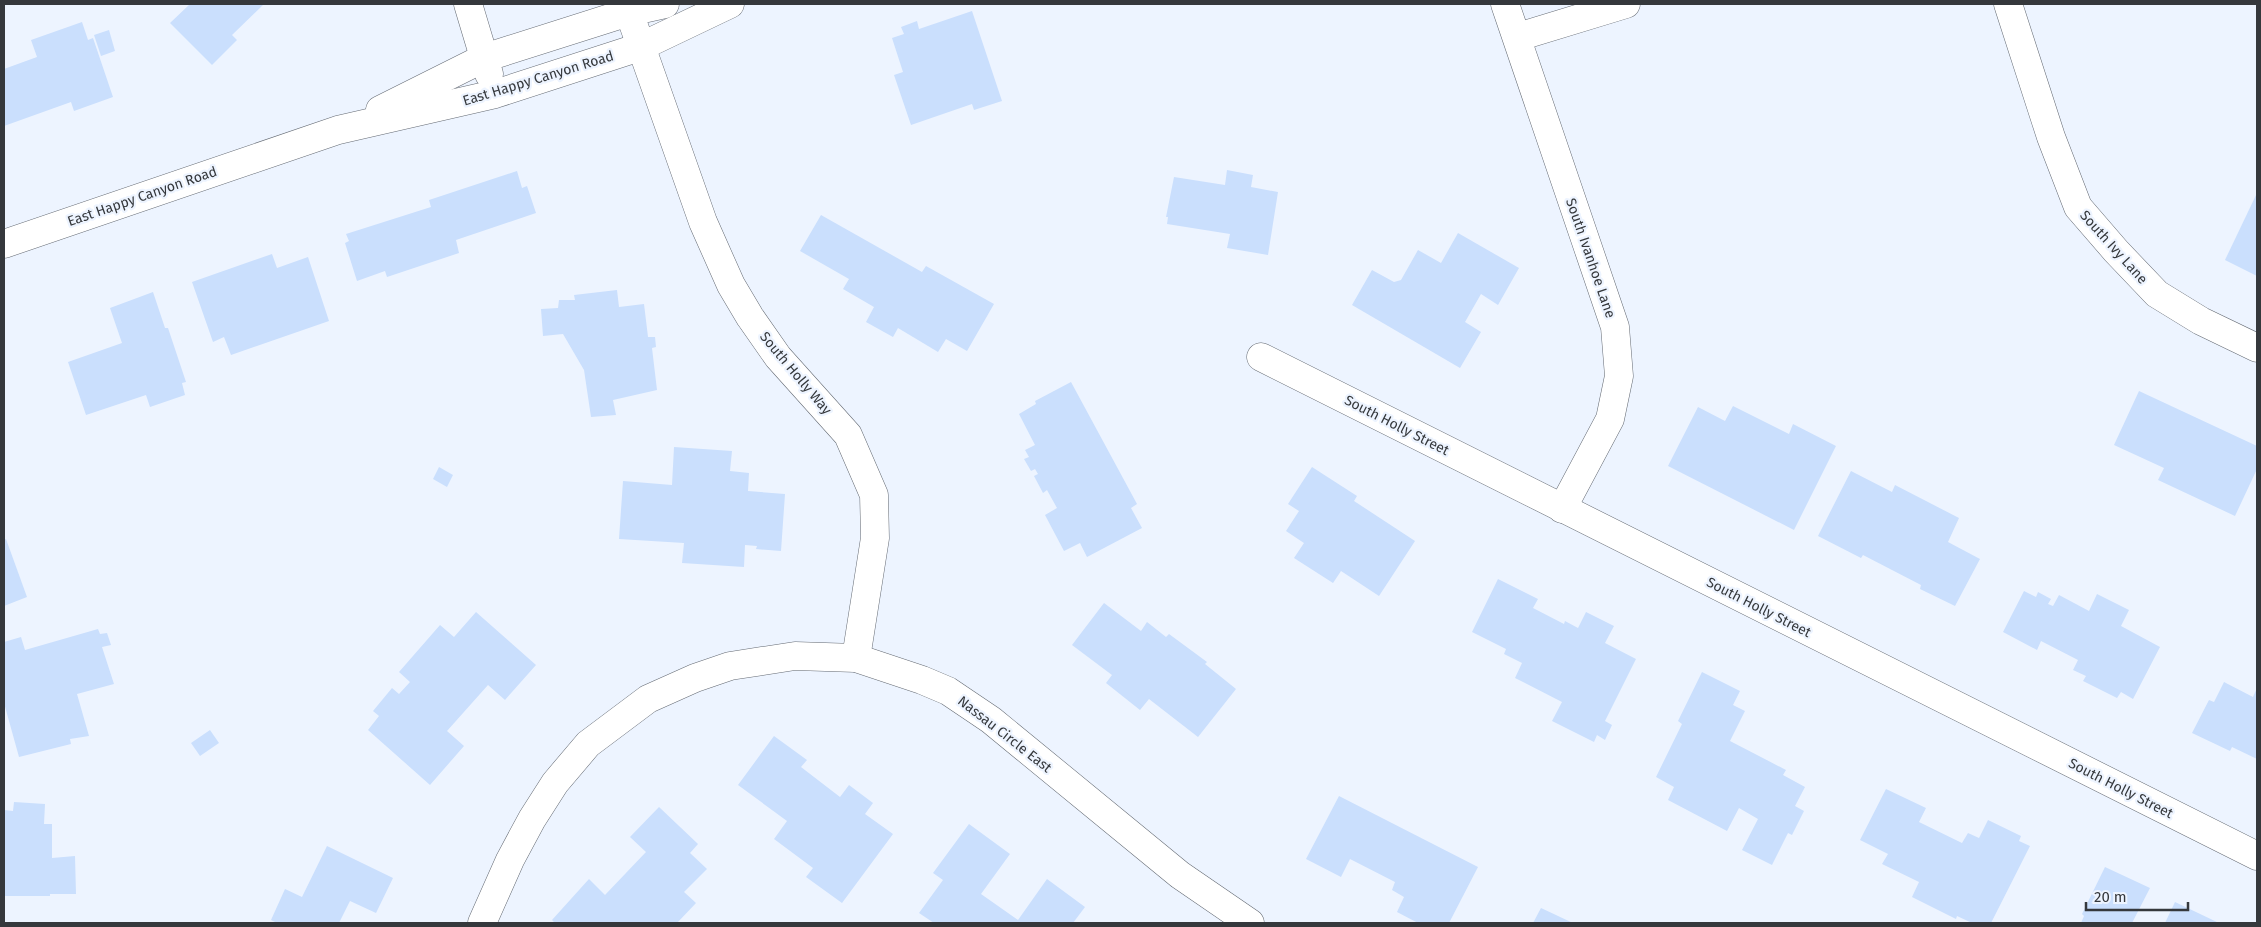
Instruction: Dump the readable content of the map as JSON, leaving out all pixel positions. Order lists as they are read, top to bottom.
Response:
{
  "streets": {
    "street": [
      "East Happy Canyon Road",
      "South Ivy Lane",
      "South Ivanhoe Lane",
      "South Holly Way",
      "South Holly Street",
      "Nassau Circle East"
    ]
  },
  "crossings": [
    ["East Happy Canyon Road", "South Holly Way"],
    ["South Ivanhoe Lane", "South Holly Street"],
    ["South Holly Way", "Nassau Circle East"]
  ],
  "scale_bar": "20 m"
}
